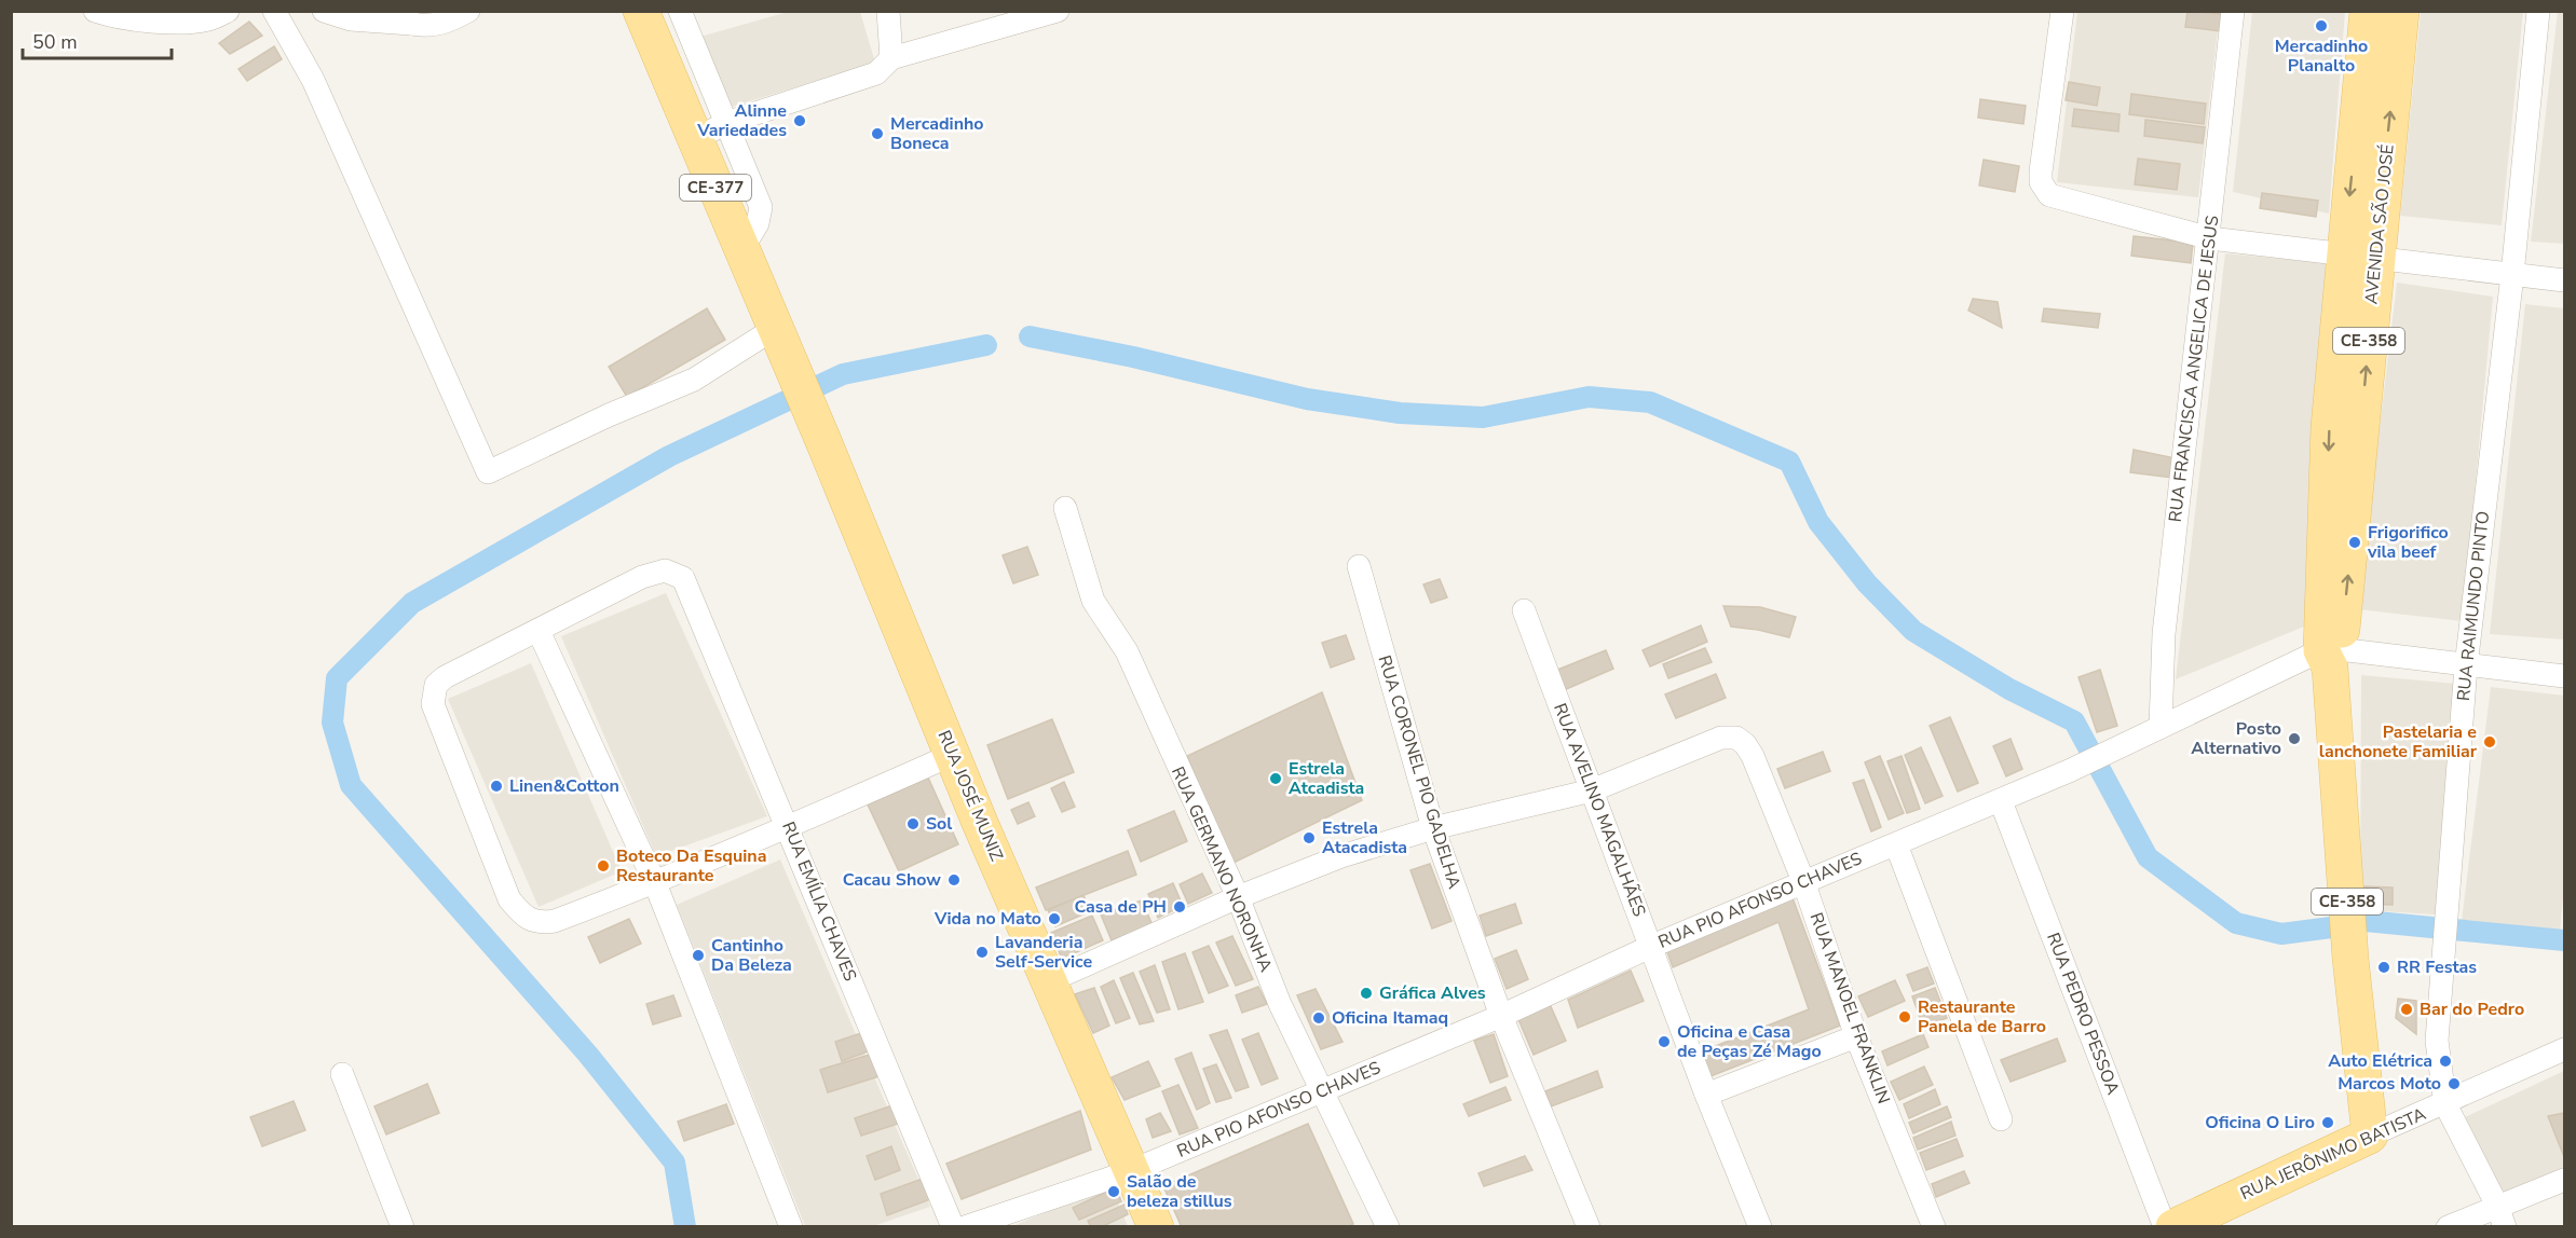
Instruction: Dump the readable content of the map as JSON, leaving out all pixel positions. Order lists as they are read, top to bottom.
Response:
{
  "streets": {
    "main road": [
      "CE-377",
      "AVENIDA SÃO JOSÉ",
      "CE-358",
      "RUA JOSÉ MUNIZ",
      "RUA JERÔNIMO BATISTA"
    ],
    "street": [
      "RUA FRANCISCA ANGELICA DE JESUS",
      "RUA RAIMUNDO PINTO",
      "RUA CORONEL PIO GADELHA",
      "RUA AVELINO MAGALHÃES",
      "RUA GERMANO NORONHA",
      "RUA PIO AFONSO CHAVES",
      "RUA EMÍLIA CHAVES",
      "RUA MANOEL FRANKLIN",
      "RUA PEDRO PESSOA"
    ]
  },
  "crossings": [
    ["CE-377", "RUA JOSÉ MUNIZ"],
    ["AVENIDA SÃO JOSÉ", "RUA PIO AFONSO CHAVES"],
    ["AVENIDA SÃO JOSÉ", "RUA JERÔNIMO BATISTA"],
    ["RUA FRANCISCA ANGELICA DE JESUS", "RUA PIO AFONSO CHAVES"],
    ["RUA RAIMUNDO PINTO", "RUA JERÔNIMO BATISTA"],
    ["RUA CORONEL PIO GADELHA", "RUA PIO AFONSO CHAVES"],
    ["RUA JOSÉ MUNIZ", "RUA PIO AFONSO CHAVES"],
    ["RUA AVELINO MAGALHÃES", "RUA PIO AFONSO CHAVES"],
    ["RUA AVELINO MAGALHÃES", "RUA MANOEL FRANKLIN"],
    ["RUA GERMANO NORONHA", "RUA PIO AFONSO CHAVES"],
    ["RUA PIO AFONSO CHAVES", "RUA MANOEL FRANKLIN"],
    ["RUA PIO AFONSO CHAVES", "RUA PEDRO PESSOA"]
  ],
  "places": [
    "Mercadinho Planalto",
    "Alinne Variedades",
    "Mercadinho Boneca",
    "Frigorifico vila beef",
    "Posto Alternativo",
    "Pastelaria e lanchonete Familiar",
    "Estrela Atcadista",
    "Linen&Cotton",
    "Sol",
    "Estrela Atacadista",
    "Boteco Da Esquina Restaurante",
    "Cacau Show",
    "Casa de PH",
    "Vida no Mato",
    "Lavanderia Self-Service",
    "Cantinho Da Beleza",
    "RR Festas",
    "Gráfica Alves",
    "Bar do Pedro",
    "Restaurante Panela de Barro",
    "Oficina Itamaq",
    "Oficina e Casa de Peças Zé Mago",
    "Auto Elétrica",
    "Marcos Moto",
    "Oficina O Liro",
    "Salão de beleza stillus"
  ],
  "scale_bar": "50 m"
}
